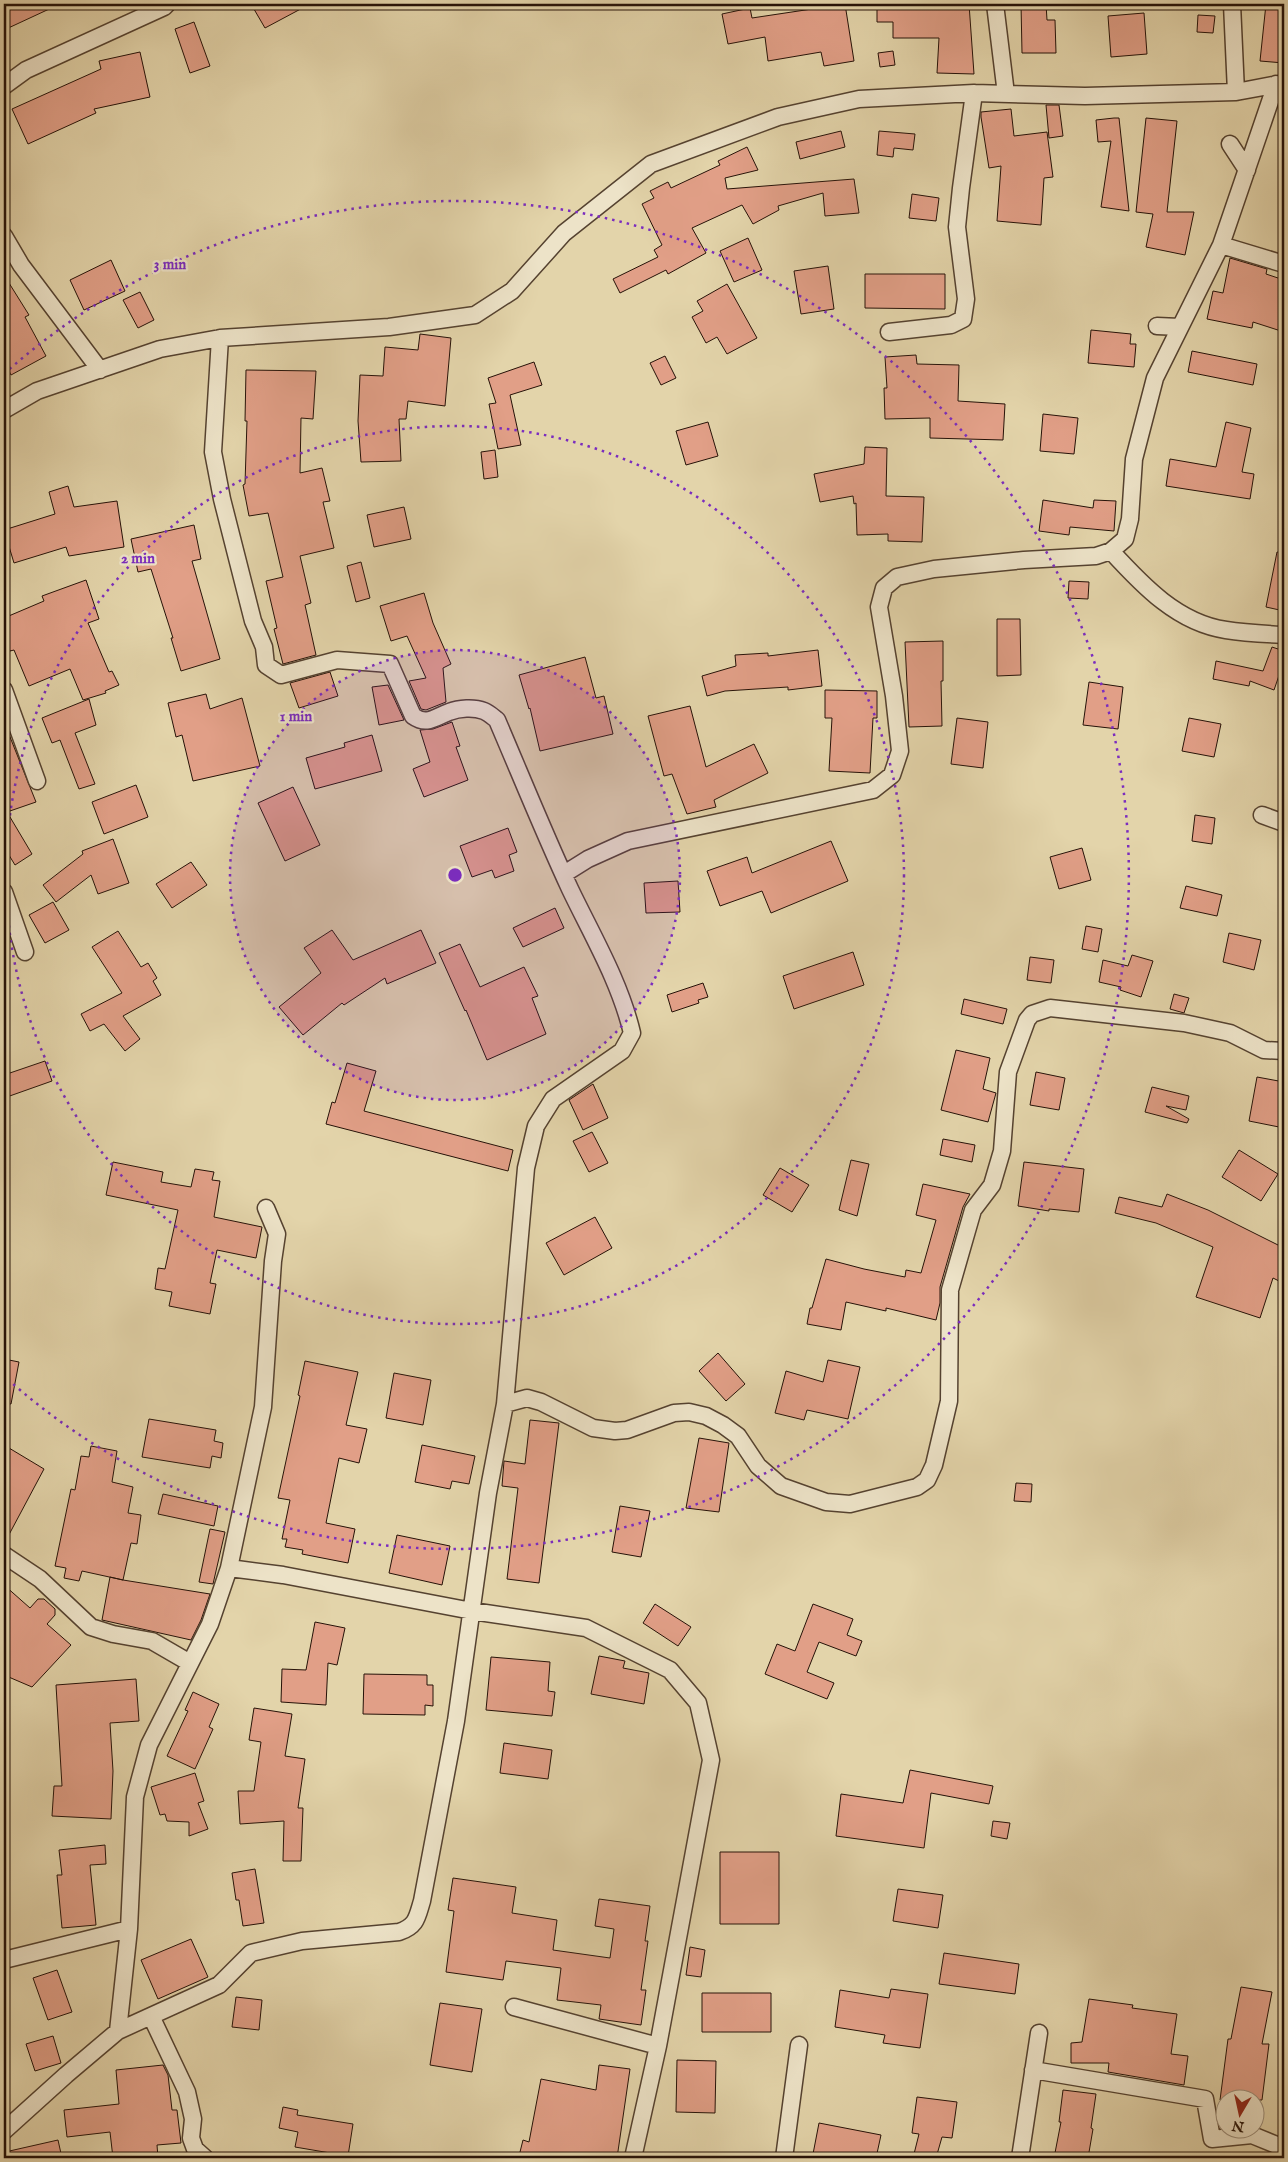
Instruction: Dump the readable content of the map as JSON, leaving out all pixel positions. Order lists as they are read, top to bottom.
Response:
{
  "north": "bottom",
  "rings": ["3 min", "2 min", "1 min"]
}
